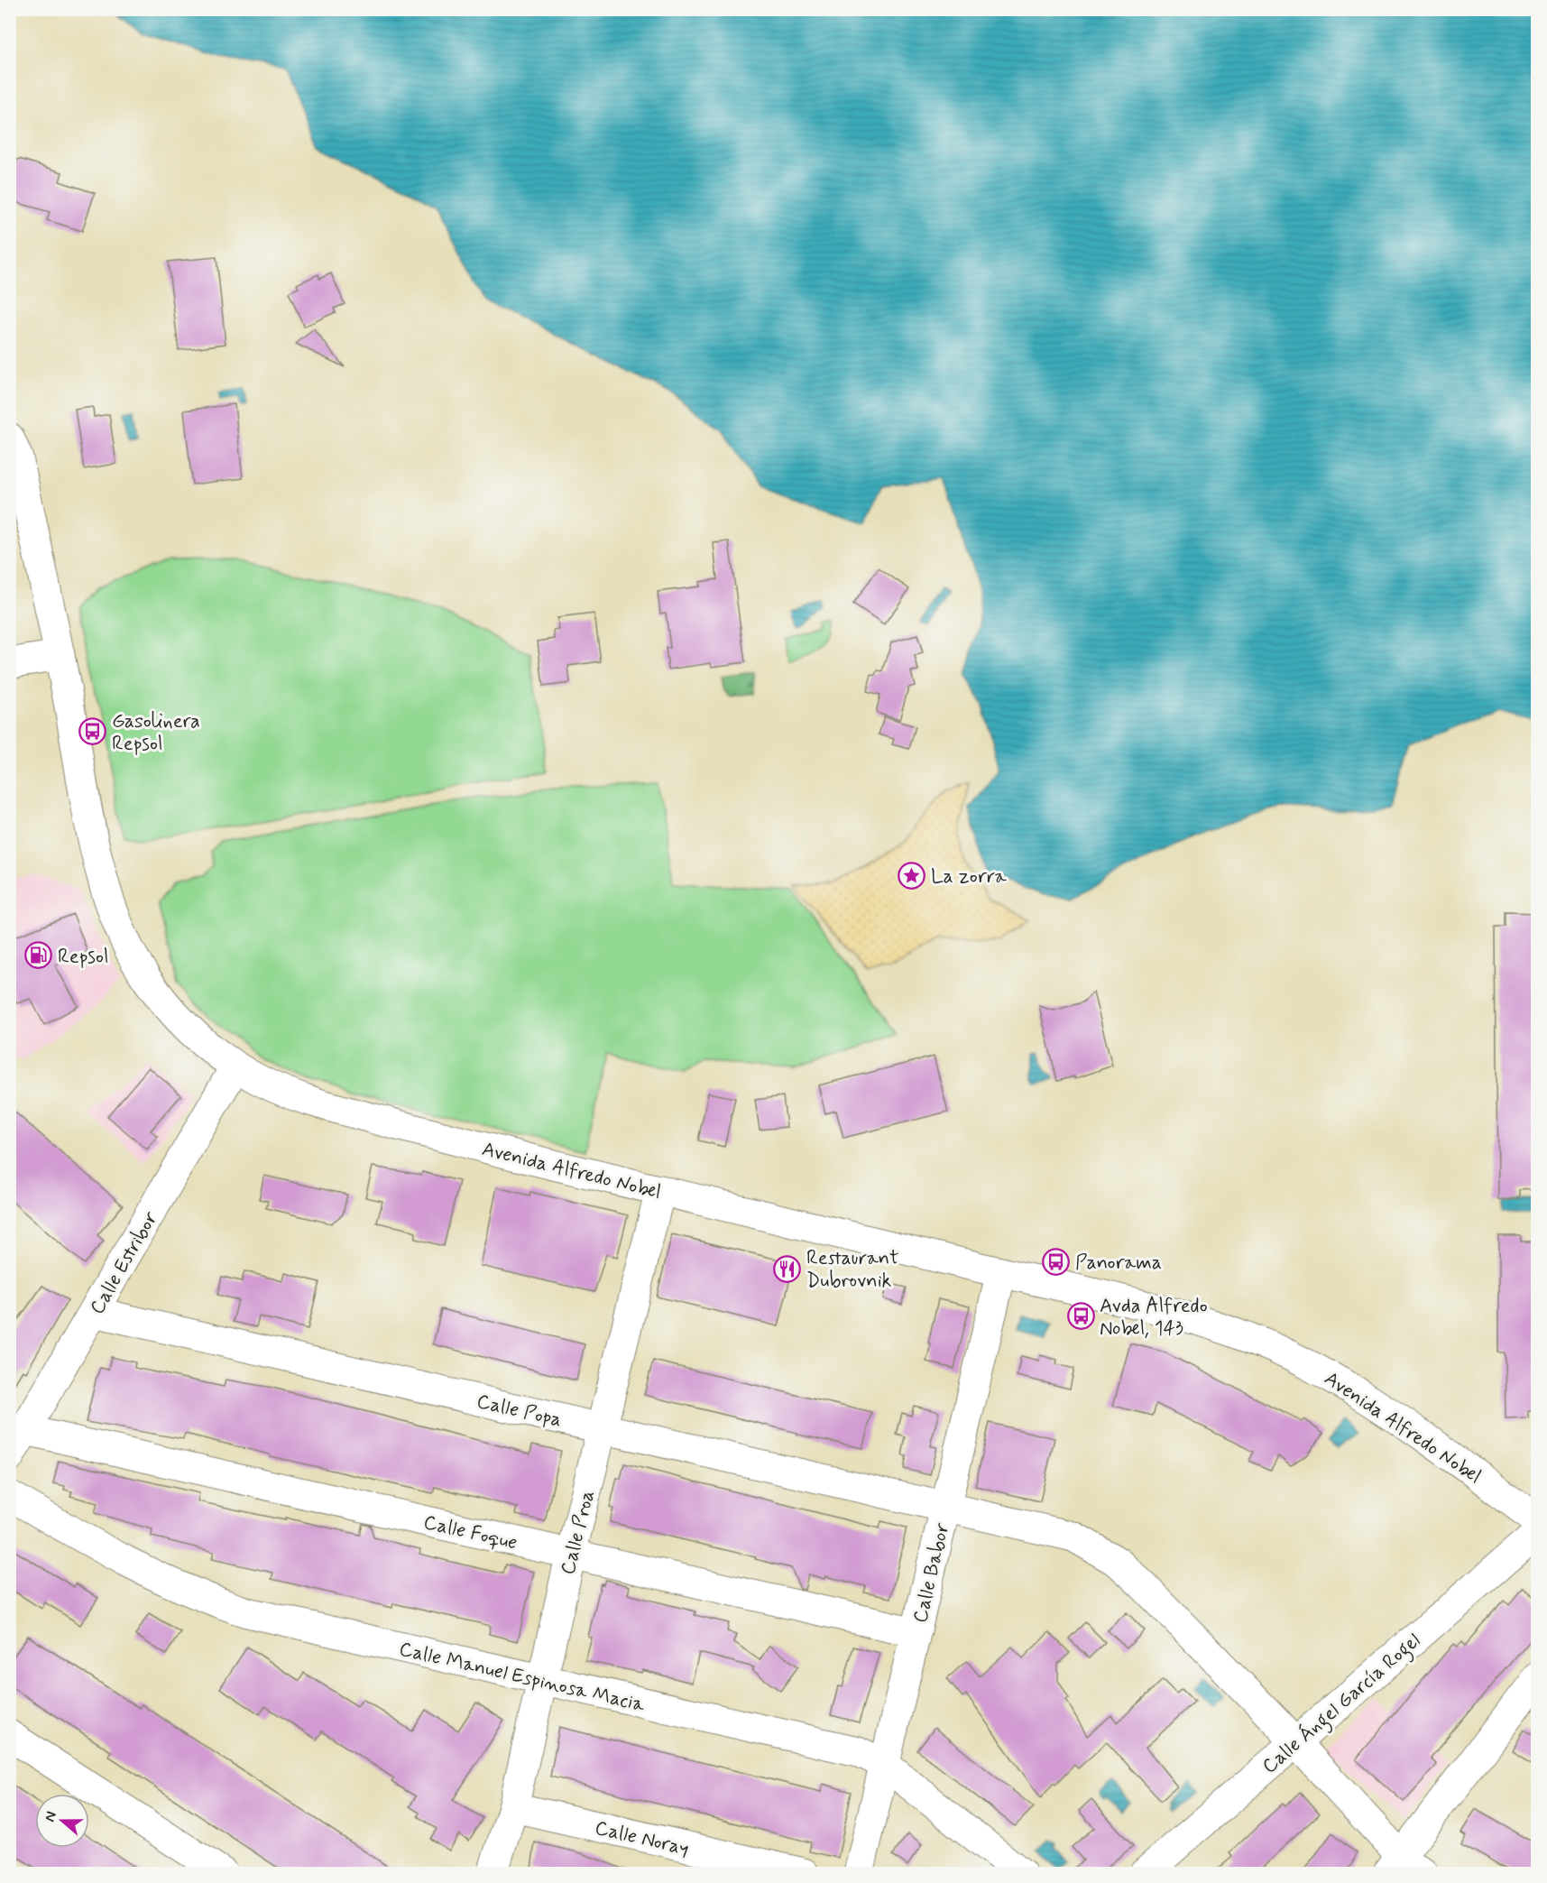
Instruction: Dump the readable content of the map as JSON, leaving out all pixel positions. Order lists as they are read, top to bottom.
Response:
{
  "streets": {
    "street": [
      "Avenida Alfredo Nobel",
      "Calle Estribor",
      "Calle Popa",
      "Calle Foque",
      "Calle Proa",
      "Calle Babor",
      "Calle Manuel Espinosa Macia",
      "Calle Ángel García Rogel",
      "Calle Noray"
    ]
  },
  "crossings": [
    ["Avenida Alfredo Nobel", "Calle Estribor"],
    ["Avenida Alfredo Nobel", "Calle Proa"],
    ["Avenida Alfredo Nobel", "Calle Babor"],
    ["Calle Estribor", "Calle Popa"],
    ["Calle Estribor", "Calle Foque"],
    ["Calle Popa", "Calle Proa"],
    ["Calle Popa", "Calle Babor"],
    ["Calle Popa", "Calle Ángel García Rogel"],
    ["Calle Foque", "Calle Proa"],
    ["Calle Foque", "Calle Babor"],
    ["Calle Proa", "Calle Manuel Espinosa Macia"],
    ["Calle Proa", "Calle Noray"],
    ["Calle Babor", "Calle Manuel Espinosa Macia"]
  ],
  "places": {
    "bus stop": ["Gasolinera Repsol", "Panorama", "Avda Alfredo Nobel, 143"],
    "place": ["La zorra"],
    "fuel station": ["Repsol"],
    "restaurant": ["Restaurant Dubrovnik"]
  },
  "north": "left"
}
